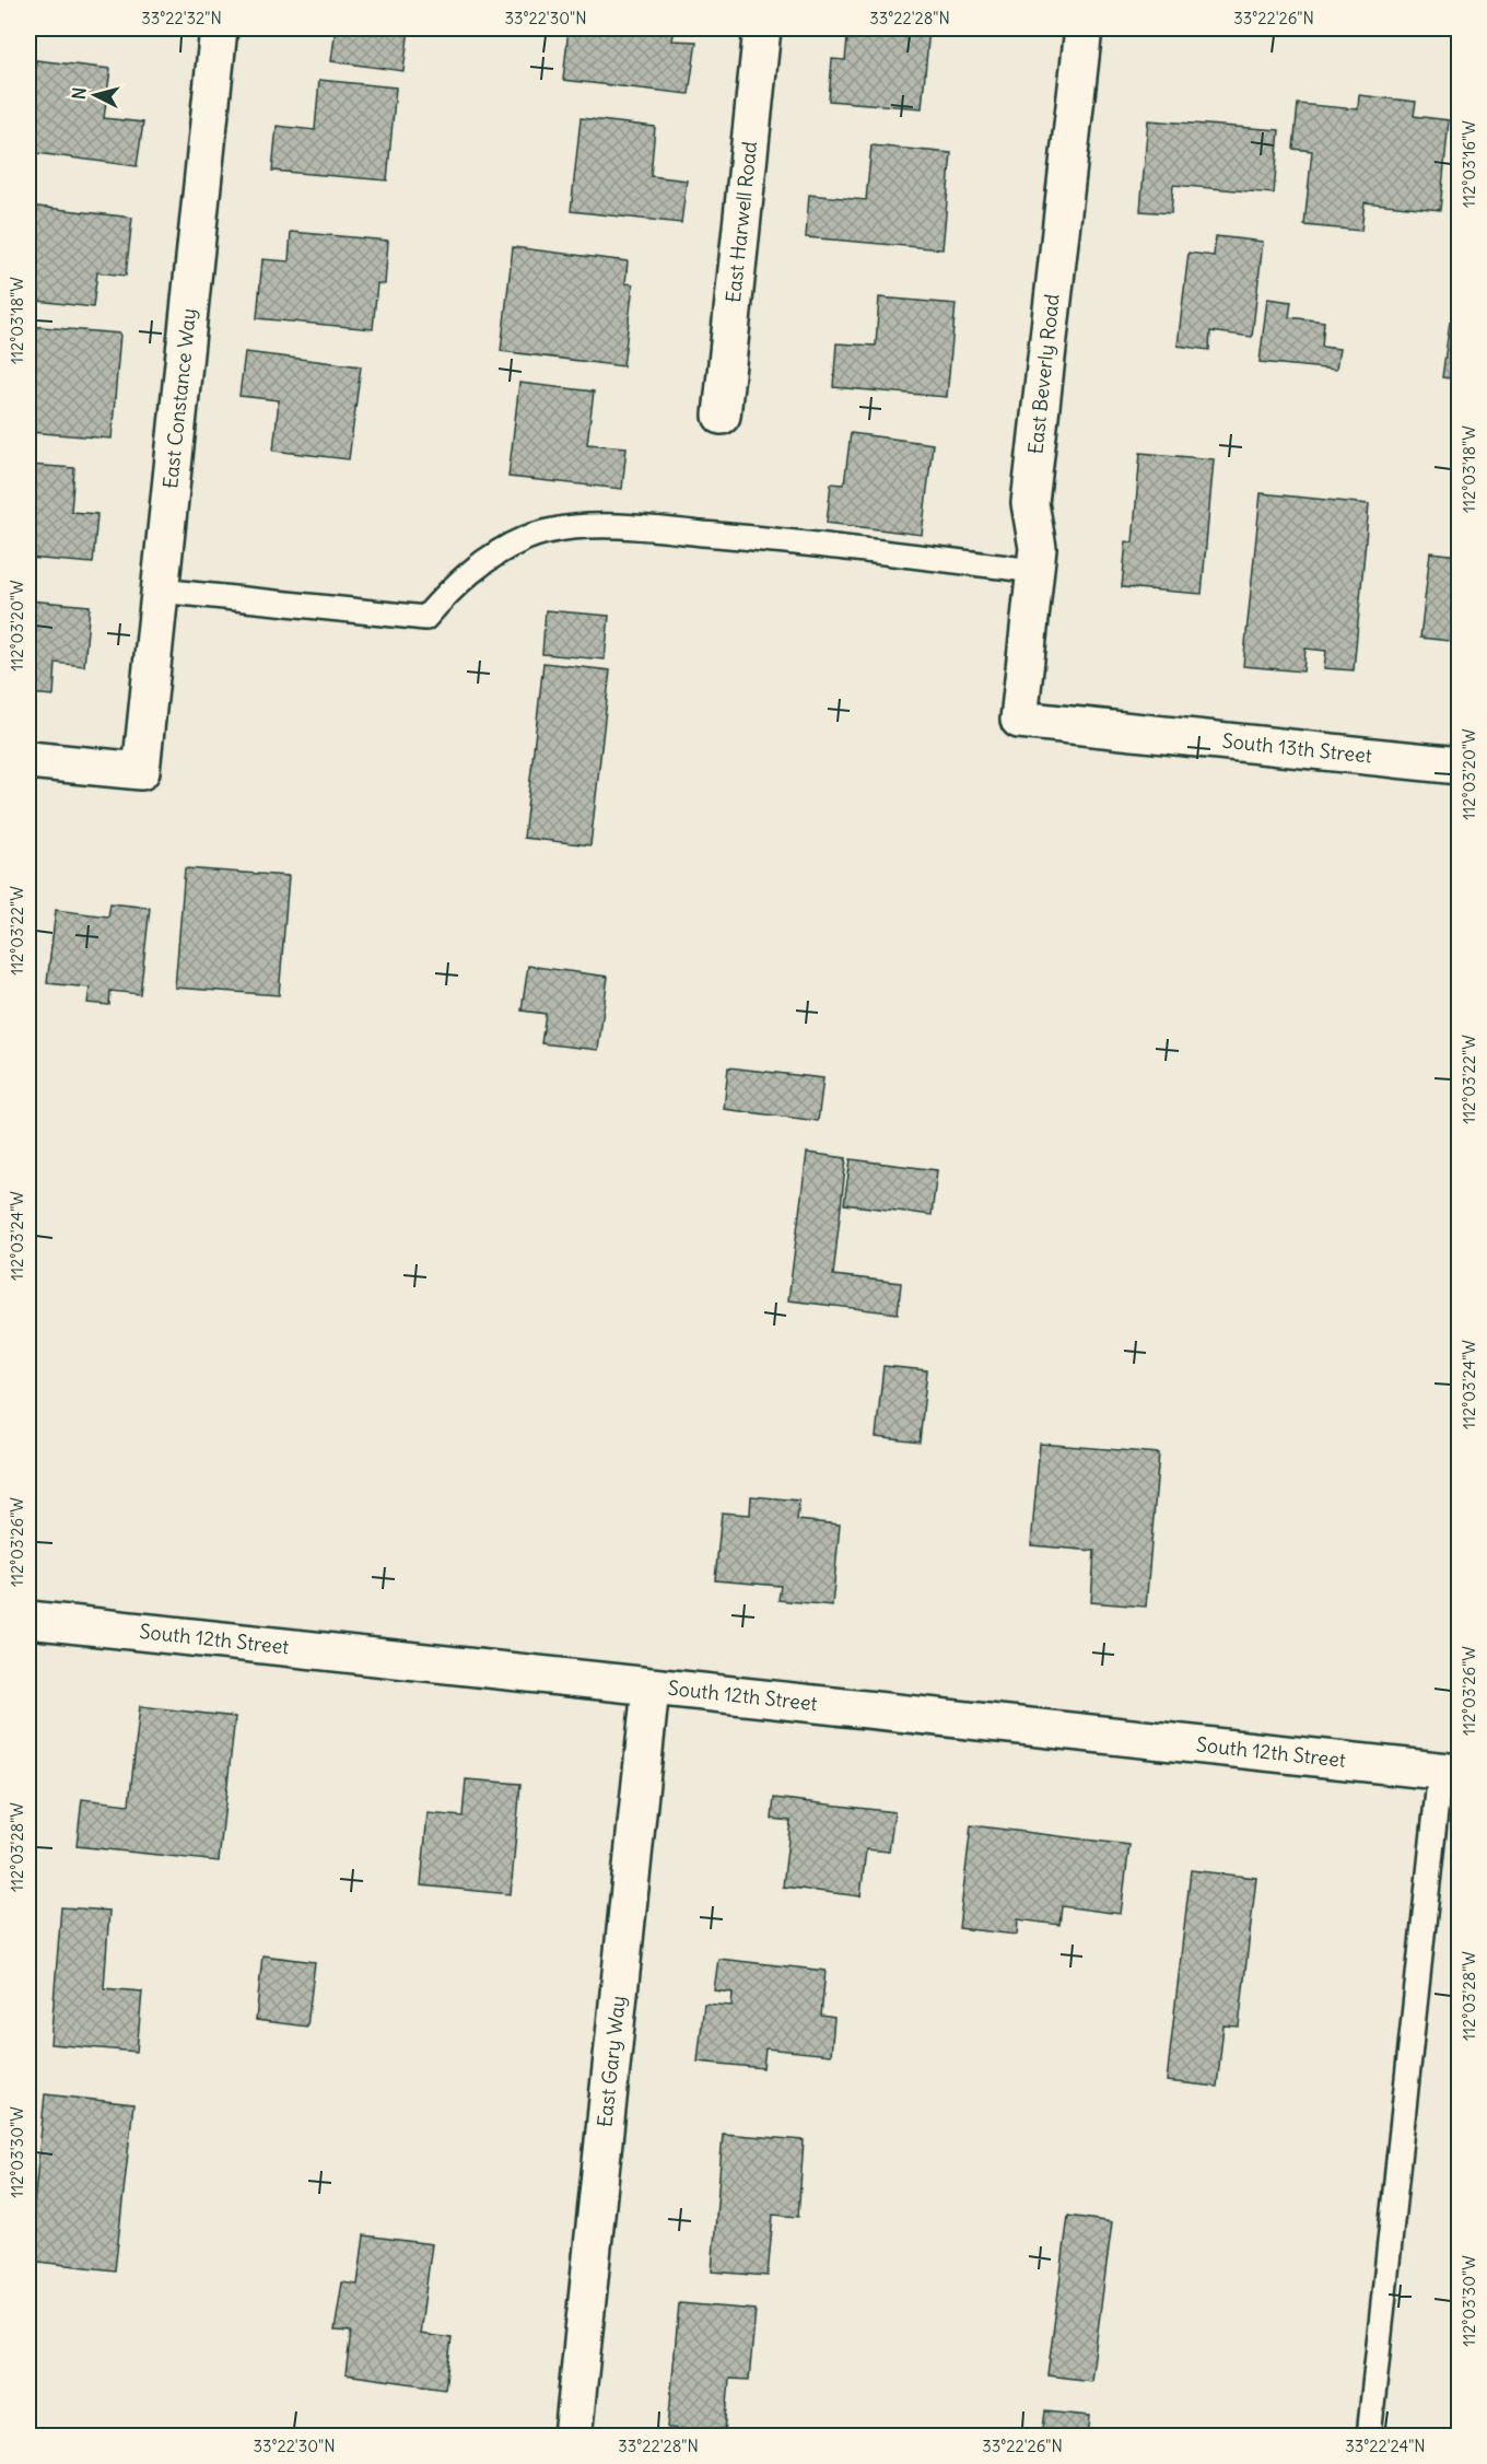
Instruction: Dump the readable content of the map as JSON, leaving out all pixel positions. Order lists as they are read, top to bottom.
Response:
{
  "streets": {
    "street": [
      "East Harwell Road",
      "East Beverly Road",
      "East Constance Way",
      "South 13th Street",
      "South 12th Street",
      "East Gary Way"
    ]
  },
  "crossings": [
    ["East Beverly Road", "South 13th Street"],
    ["South 12th Street", "East Gary Way"]
  ],
  "north": "left",
  "coordinates": [
    "33°22'32\"N",
    "33°22'30\"N",
    "33°22'28\"N",
    "33°22'26\"N",
    "112°03'16\"W",
    "112°03'18\"W",
    "112°03'20\"W",
    "112°03'22\"W",
    "112°03'24\"W",
    "112°03'26\"W",
    "112°03'28\"W",
    "112°03'30\"W",
    "33°22'24\"N"
  ]
}
